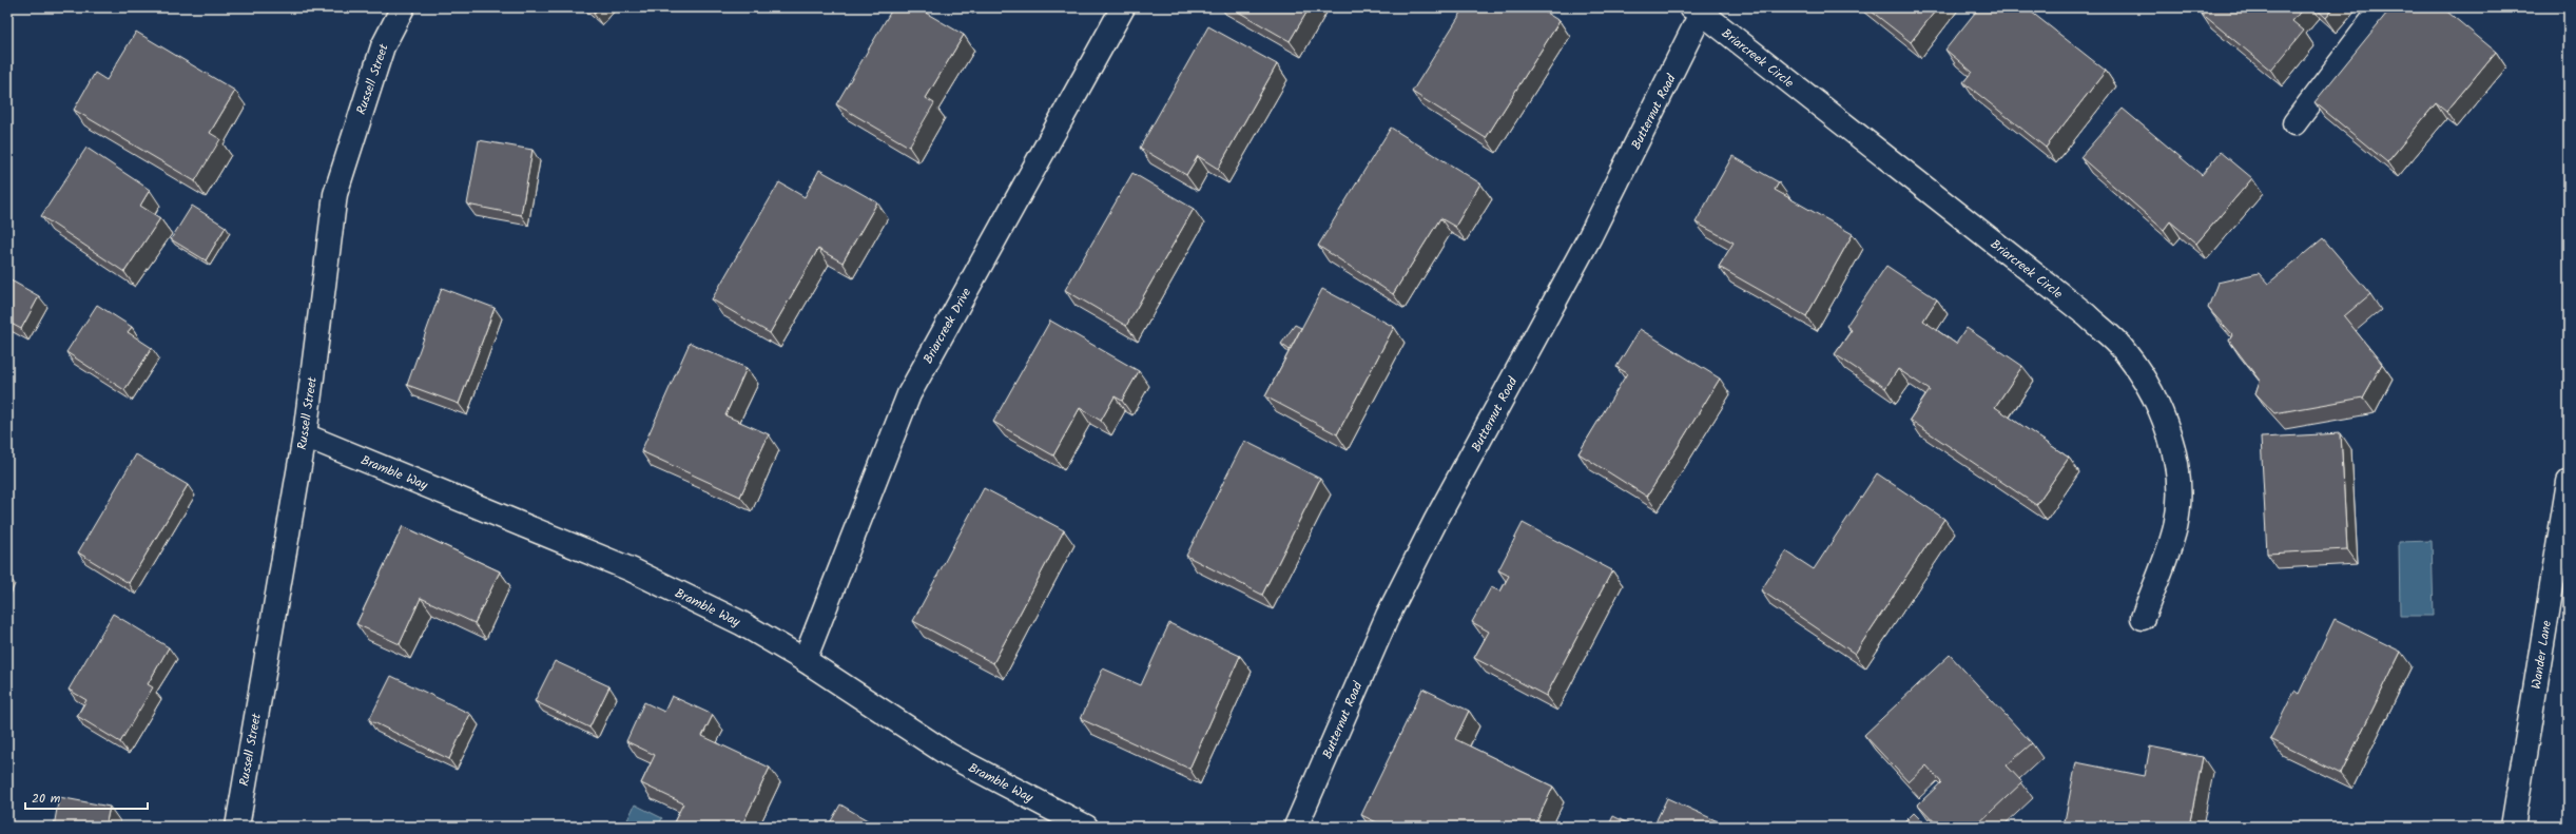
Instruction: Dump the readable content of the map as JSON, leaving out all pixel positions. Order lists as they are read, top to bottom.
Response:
{
  "streets": {
    "street": [
      "Briarcreek Circle",
      "Russell Street",
      "Butternut Road",
      "Briarcreek Drive",
      "Bramble Way",
      "Wander Lane"
    ]
  },
  "crossings": [
    ["Briarcreek Circle", "Butternut Road"],
    ["Russell Street", "Bramble Way"],
    ["Briarcreek Drive", "Bramble Way"]
  ],
  "scale_bar": "20 m"
}
